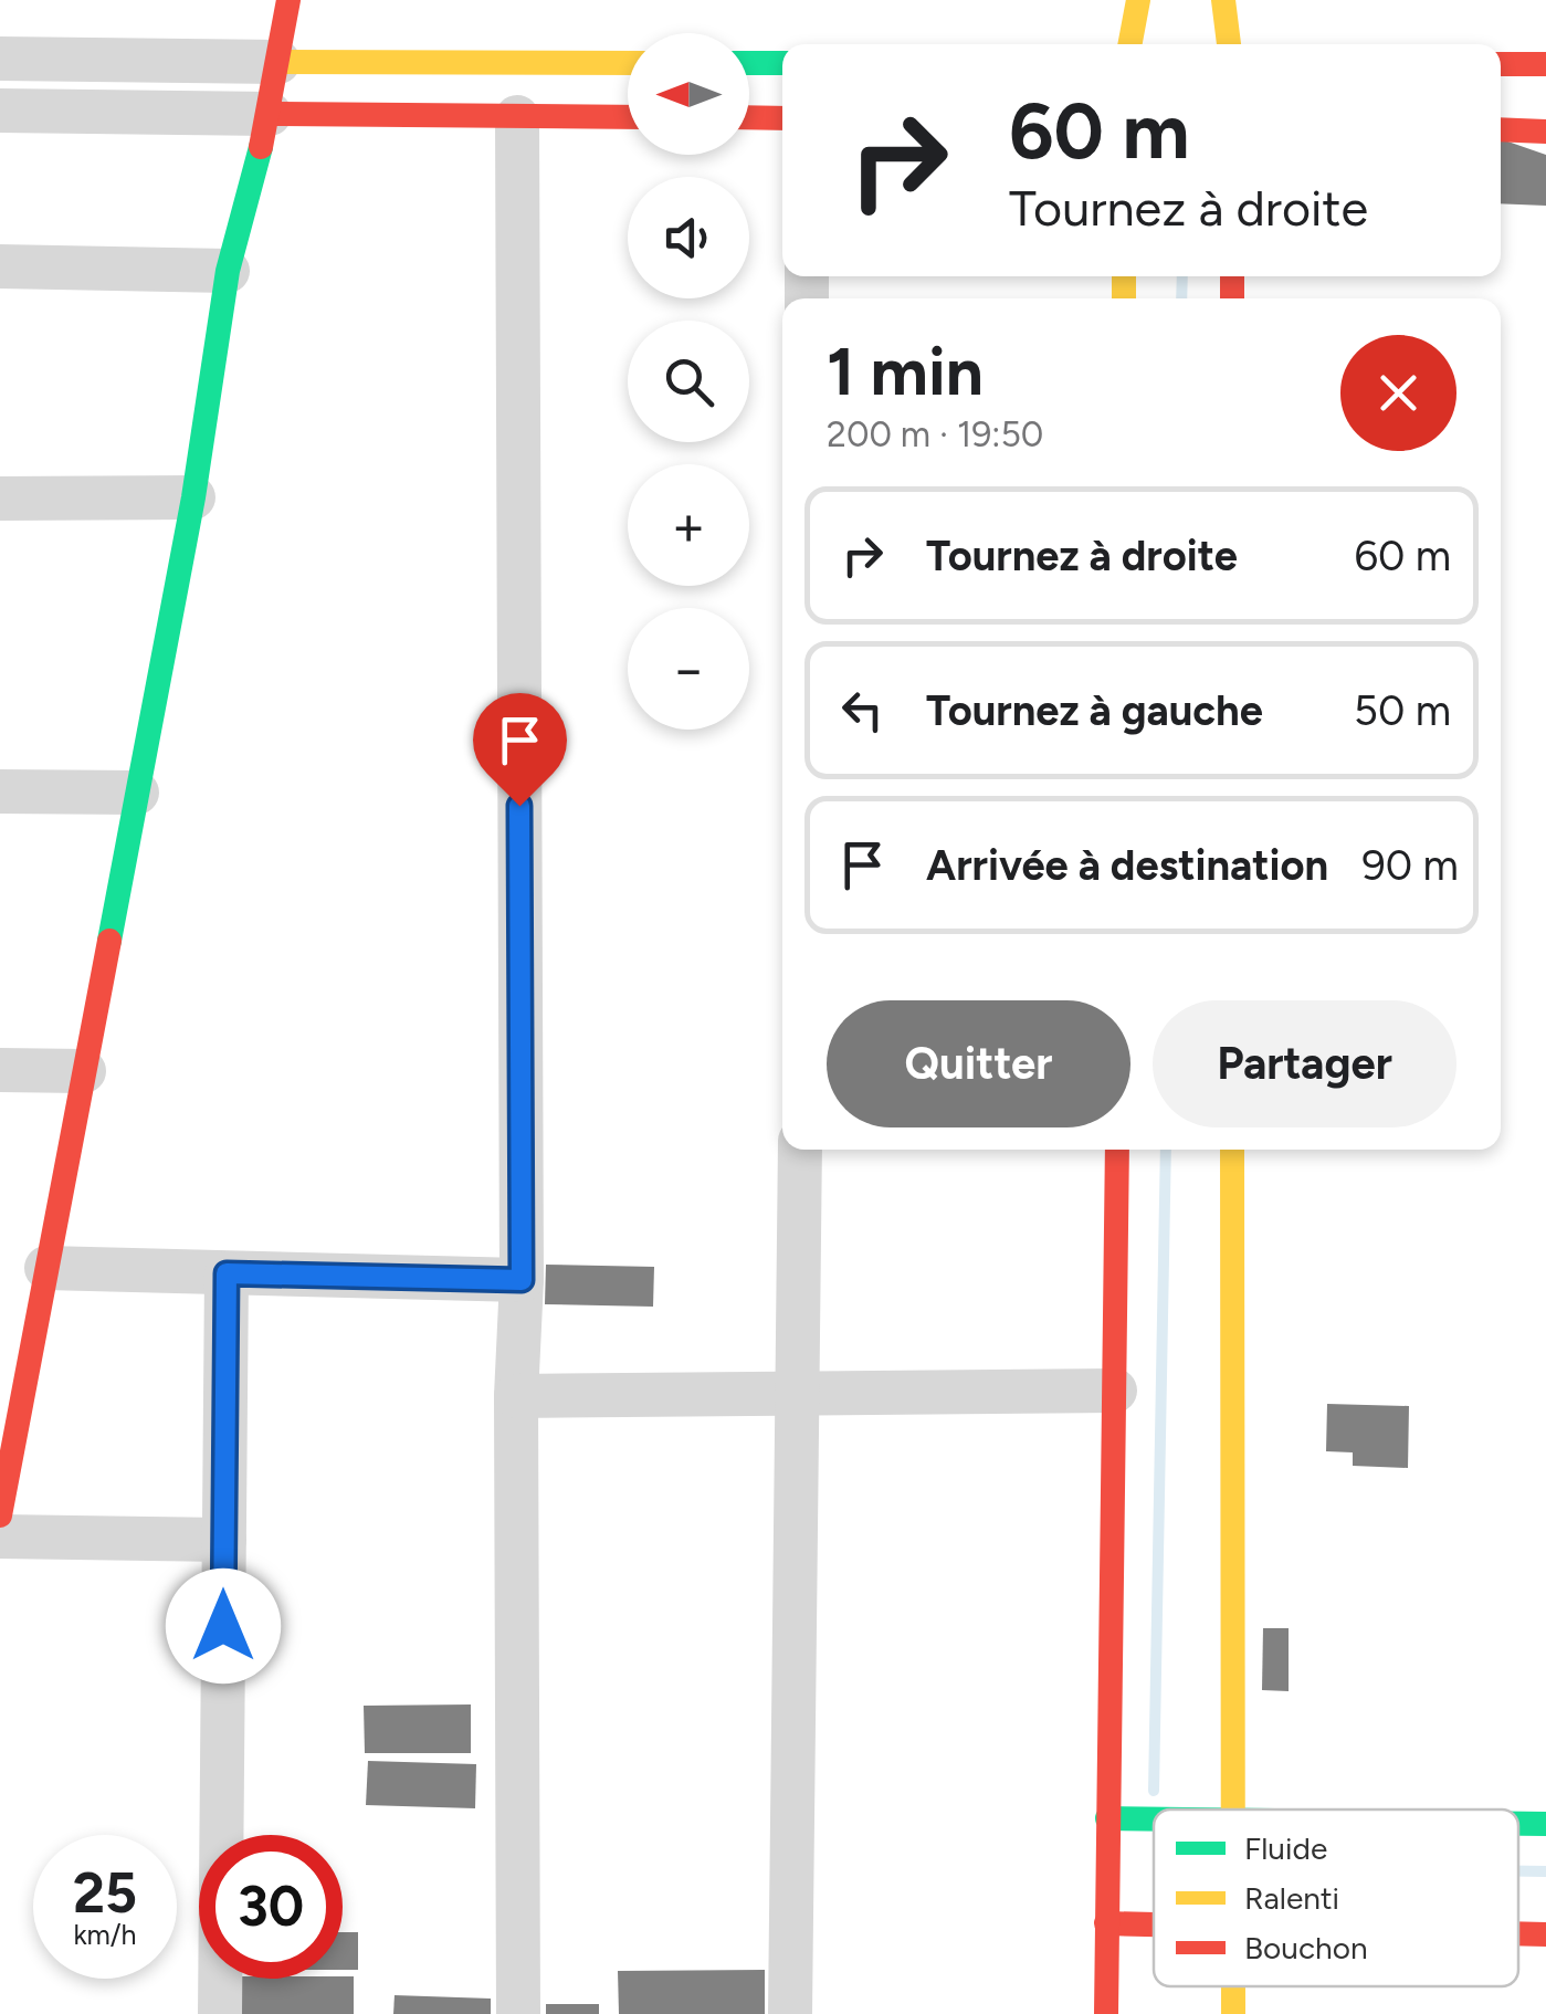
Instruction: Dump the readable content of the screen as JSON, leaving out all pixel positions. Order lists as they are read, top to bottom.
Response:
{
  "legend": ["Fluide", "Ralenti", "Bouchon"],
  "north": "left",
  "page": {
    "map_buttons": ["+", "−"],
    "turn": ["60 m", "Tournez à droite"],
    "heading": ["1 min", "200 m · 19:50"],
    "list": [
      {
        "name": "Tournez à droite",
        "value": "60 m"
      },
      {
        "name": "Tournez à gauche",
        "value": "50 m"
      },
      {
        "name": "Arrivée à destination",
        "value": "90 m"
      }
    ],
    "buttons": ["Quitter", "Partager"],
    "speed": "25 km/h",
    "limit": "30"
  }
}
